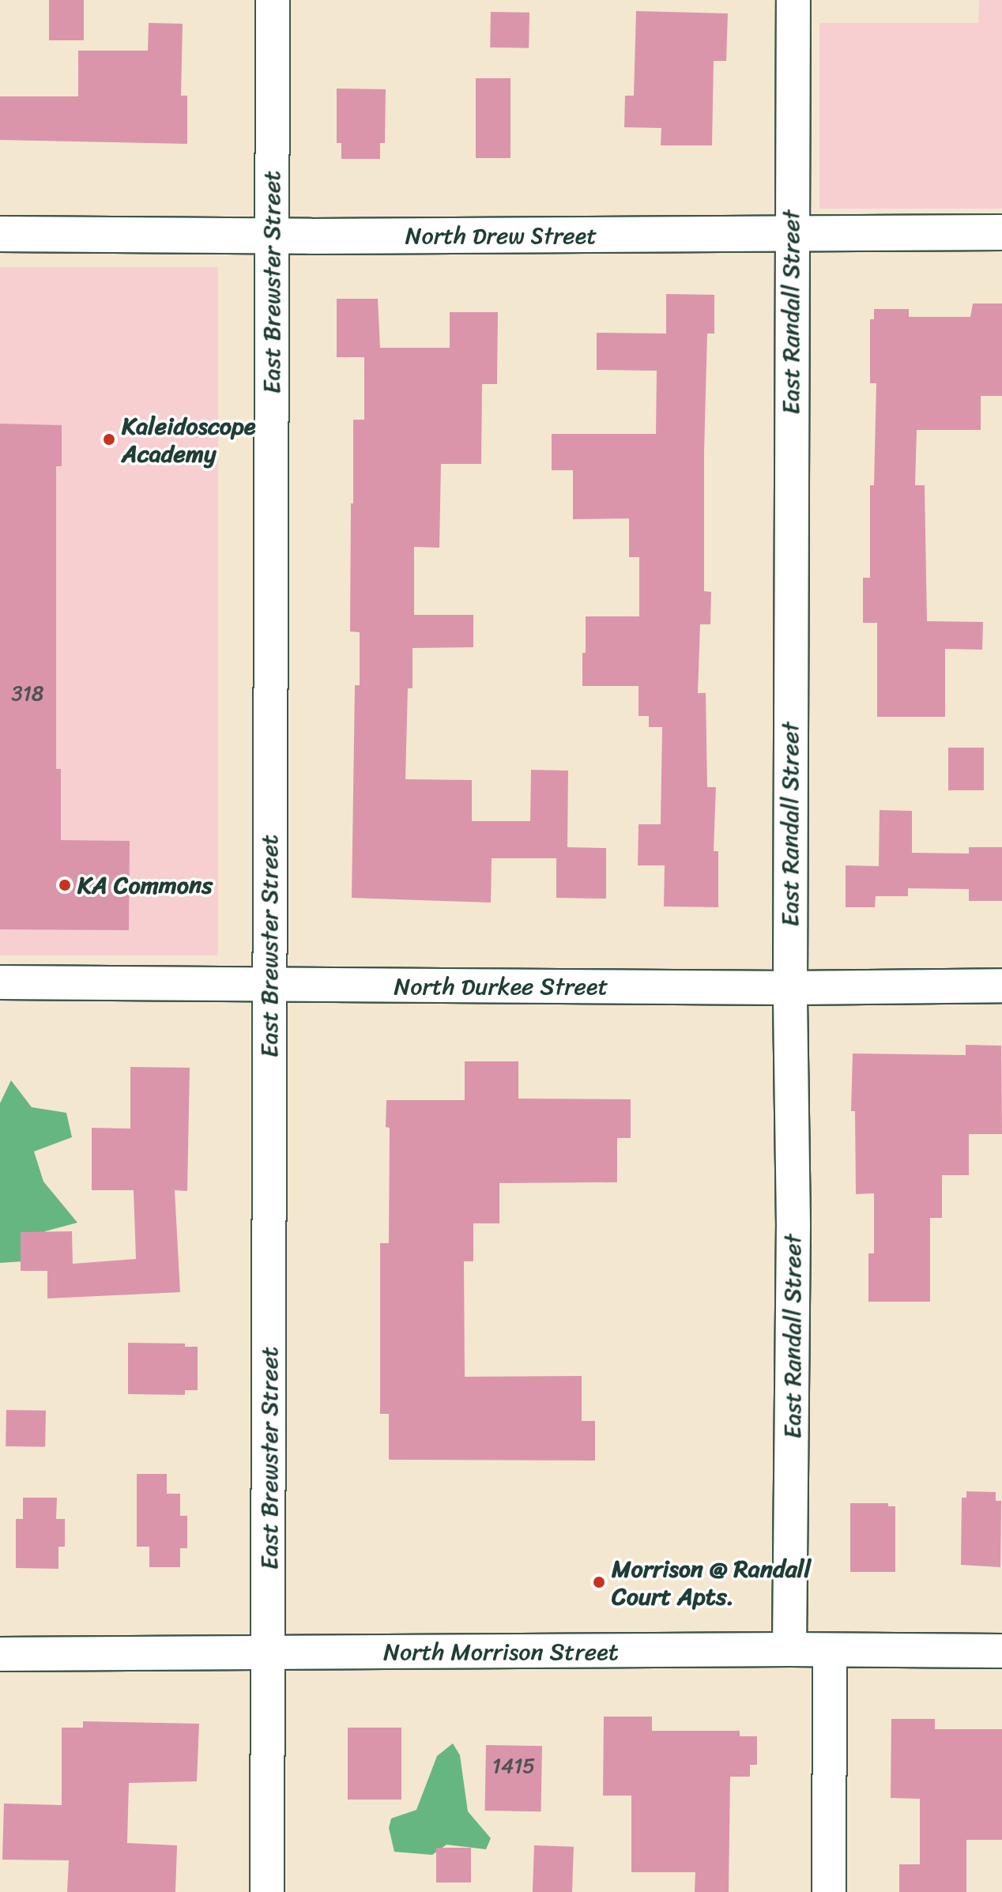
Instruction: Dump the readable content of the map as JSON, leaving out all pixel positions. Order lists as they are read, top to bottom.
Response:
{
  "streets": {
    "street": [
      "North Drew Street",
      "East Brewster Street",
      "East Randall Street",
      "North Durkee Street",
      "North Morrison Street"
    ]
  },
  "crossings": [
    ["North Drew Street", "East Brewster Street"],
    ["North Drew Street", "East Randall Street"],
    ["East Brewster Street", "North Durkee Street"],
    ["East Brewster Street", "North Morrison Street"],
    ["East Randall Street", "North Durkee Street"],
    ["East Randall Street", "North Morrison Street"]
  ],
  "places": ["Kaleidoscope Academy", "KA Commons", "Morrison @ Randall Court Apts."],
  "house_numbers": ["318", "1415"]
}
